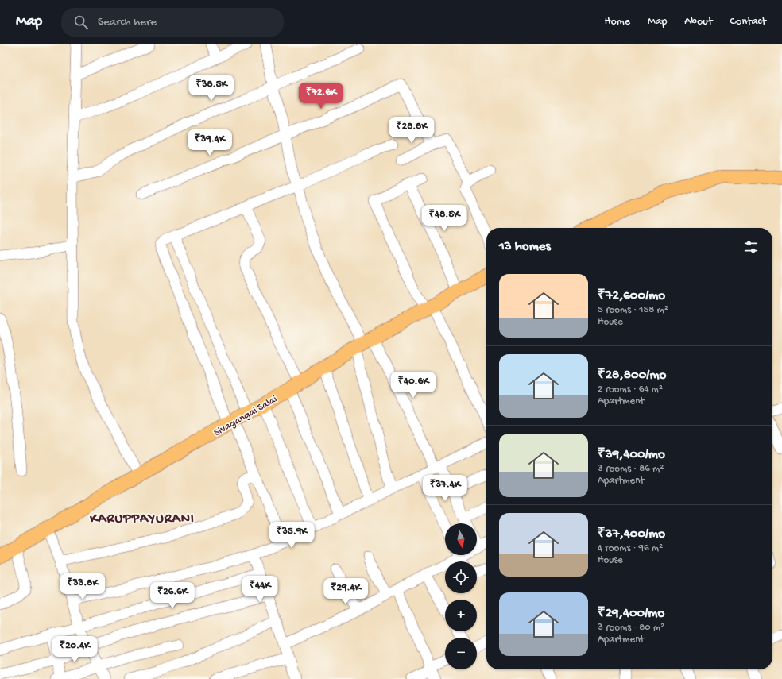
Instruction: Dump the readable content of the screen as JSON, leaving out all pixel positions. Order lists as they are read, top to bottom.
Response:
{
  "streets": {
    "main road": ["Sivagangai Salai"]
  },
  "districts": ["KARUPPAYURANI"],
  "north": "bottom",
  "page": {
    "header": "Map",
    "search": "Search here",
    "nav": [
      "Home",
      "Map",
      "About",
      "Contact"
    ],
    "price": [
      "₹38.5K",
      "₹72.6K",
      "₹28.8K",
      "₹39.4K",
      "₹48.5K",
      "₹40.6K",
      "₹37.4K",
      "₹35.9K",
      "₹33.8K",
      "₹44K",
      "₹29.4K",
      "₹26.6K",
      "₹20.4K"
    ],
    "heading": "13 homes",
    "list": [
      {
        "name": "₹72,600/mo",
        "note": "5 rooms · 158 m² · House"
      },
      {
        "name": "₹28,800/mo",
        "note": "2 rooms · 64 m² · Apartment"
      },
      {
        "name": "₹39,400/mo",
        "note": "3 rooms · 86 m² · Apartment"
      },
      {
        "name": "₹37,400/mo",
        "note": "4 rooms · 96 m² · House"
      },
      {
        "name": "₹29,400/mo",
        "note": "3 rooms · 80 m² · Apartment"
      }
    ],
    "map_buttons": ["+", "−"]
  }
}
